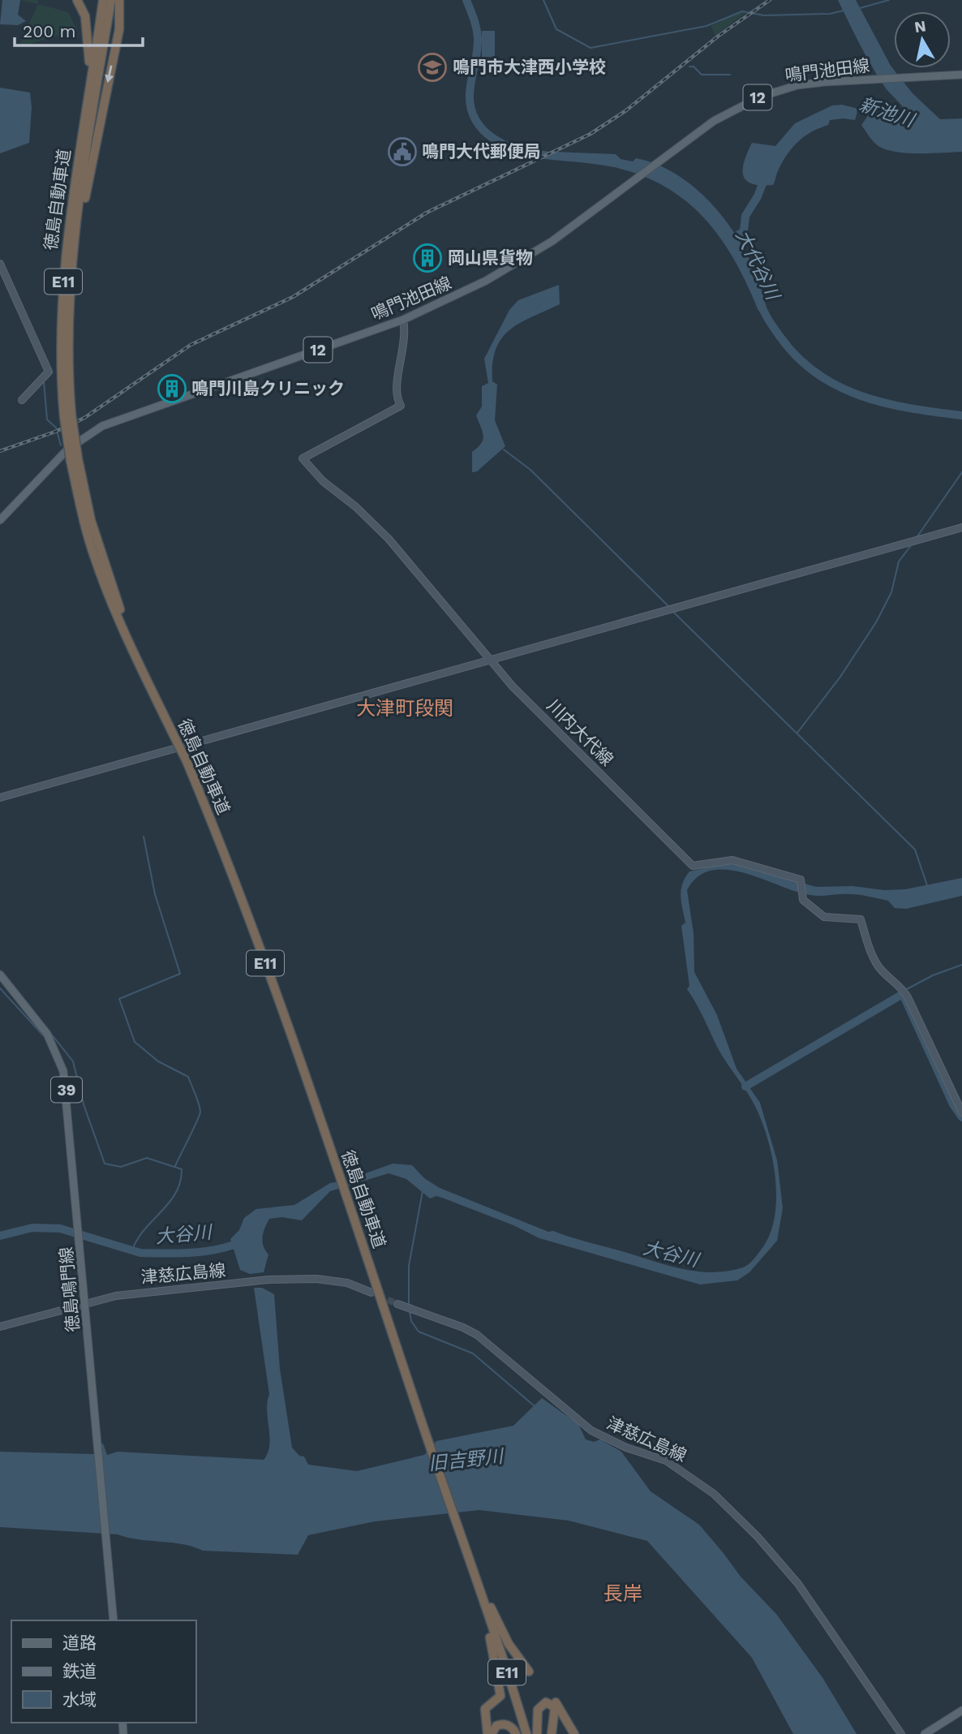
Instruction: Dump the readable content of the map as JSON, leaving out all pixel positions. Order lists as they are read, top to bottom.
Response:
{
  "streets": {
    "highway": ["徳島自動車道", "E11"],
    "main road": [
      "鳴門池田線",
      "12",
      "川内大代線",
      "39",
      "津慈広島線",
      "徳島鳴門線"
    ]
  },
  "crossings": [
    ["鳴門池田線", "川内大代線"],
    ["津慈広島線", "徳島鳴門線"]
  ],
  "districts": ["大津町段関", "長岸"],
  "water": [
    "新池川",
    "大代谷川",
    "大谷川",
    "旧吉野川"
  ],
  "places": {
    "school or university": ["鳴門市大津西小学校"],
    "public building": ["鳴門大代郵便局"],
    "building": ["岡山県貨物", "鳴門川島クリニック"]
  },
  "legend": ["道路", "鉄道", "水域"],
  "scale_bar": "200 m",
  "north": "top"
}
